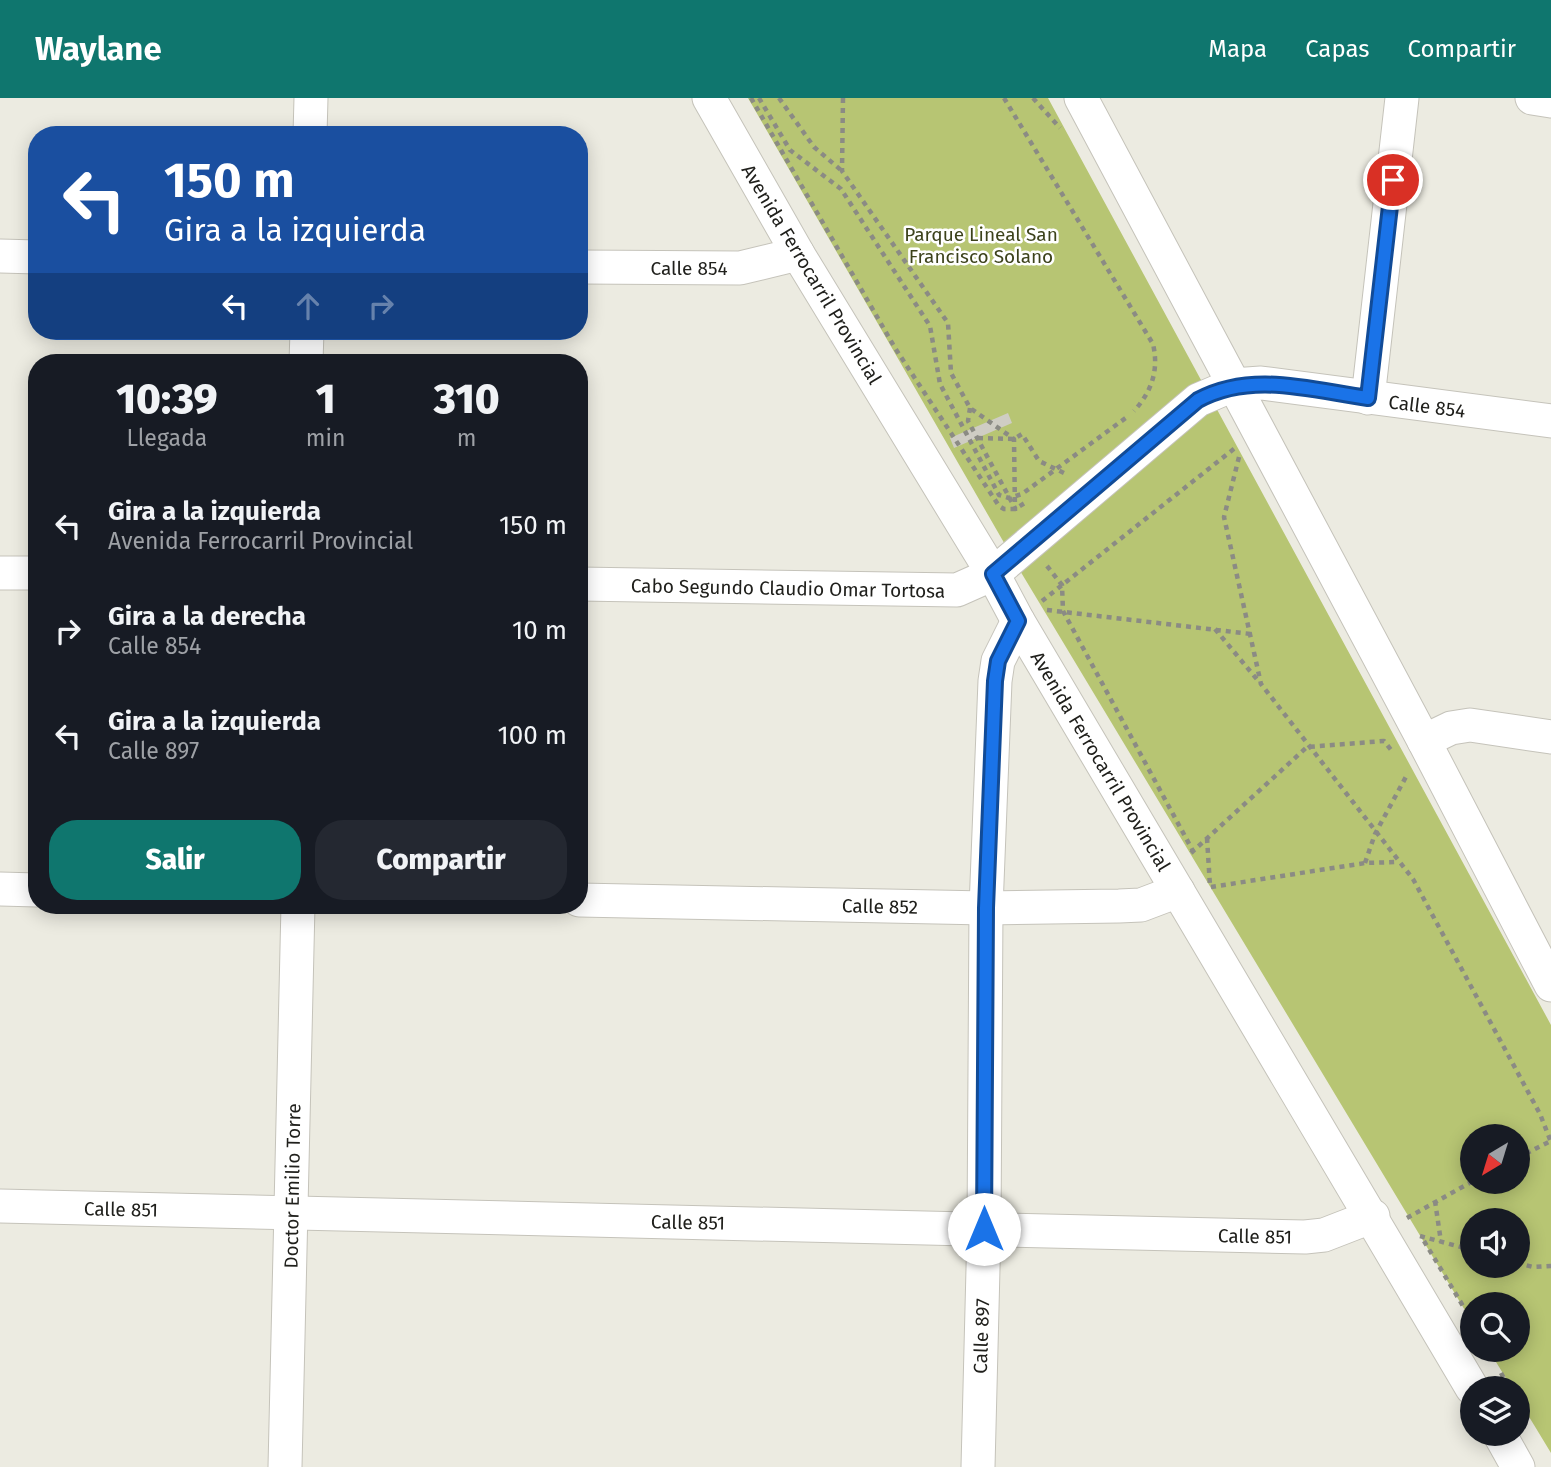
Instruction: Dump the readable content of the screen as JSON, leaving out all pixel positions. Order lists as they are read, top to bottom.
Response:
{
  "streets": {
    "street": [
      "Calle 854",
      "Avenida Ferrocarril Provincial",
      "Cabo Segundo Claudio Omar Tortosa",
      "Calle 852",
      "Doctor Emilio Torre",
      "Calle 851",
      "Calle 897"
    ]
  },
  "crossings": [
    ["Calle 854", "Avenida Ferrocarril Provincial"],
    ["Calle 854", "Cabo Segundo Claudio Omar Tortosa"],
    ["Avenida Ferrocarril Provincial", "Cabo Segundo Claudio Omar Tortosa"],
    ["Avenida Ferrocarril Provincial", "Calle 852"],
    ["Avenida Ferrocarril Provincial", "Calle 851"],
    ["Avenida Ferrocarril Provincial", "Calle 897"],
    ["Calle 852", "Calle 897"],
    ["Doctor Emilio Torre", "Calle 851"],
    ["Calle 851", "Calle 897"]
  ],
  "parks": ["Parque Lineal San Francisco Solano"],
  "north": "bottom left",
  "page": {
    "header": "Waylane",
    "nav": ["Mapa", "Capas", "Compartir"],
    "turn": ["150 m", "Gira a la izquierda"],
    "eta": [
      "10:39",
      "Llegada",
      "1",
      "min",
      "310",
      "m"
    ],
    "list": [
      {
        "name": "Gira a la izquierda",
        "note": "Avenida Ferrocarril Provincial",
        "value": "150 m"
      },
      {
        "name": "Gira a la derecha",
        "note": "Calle 854",
        "value": "10 m"
      },
      {
        "name": "Gira a la izquierda",
        "note": "Calle 897",
        "value": "100 m"
      }
    ],
    "buttons": ["Salir", "Compartir"]
  }
}
